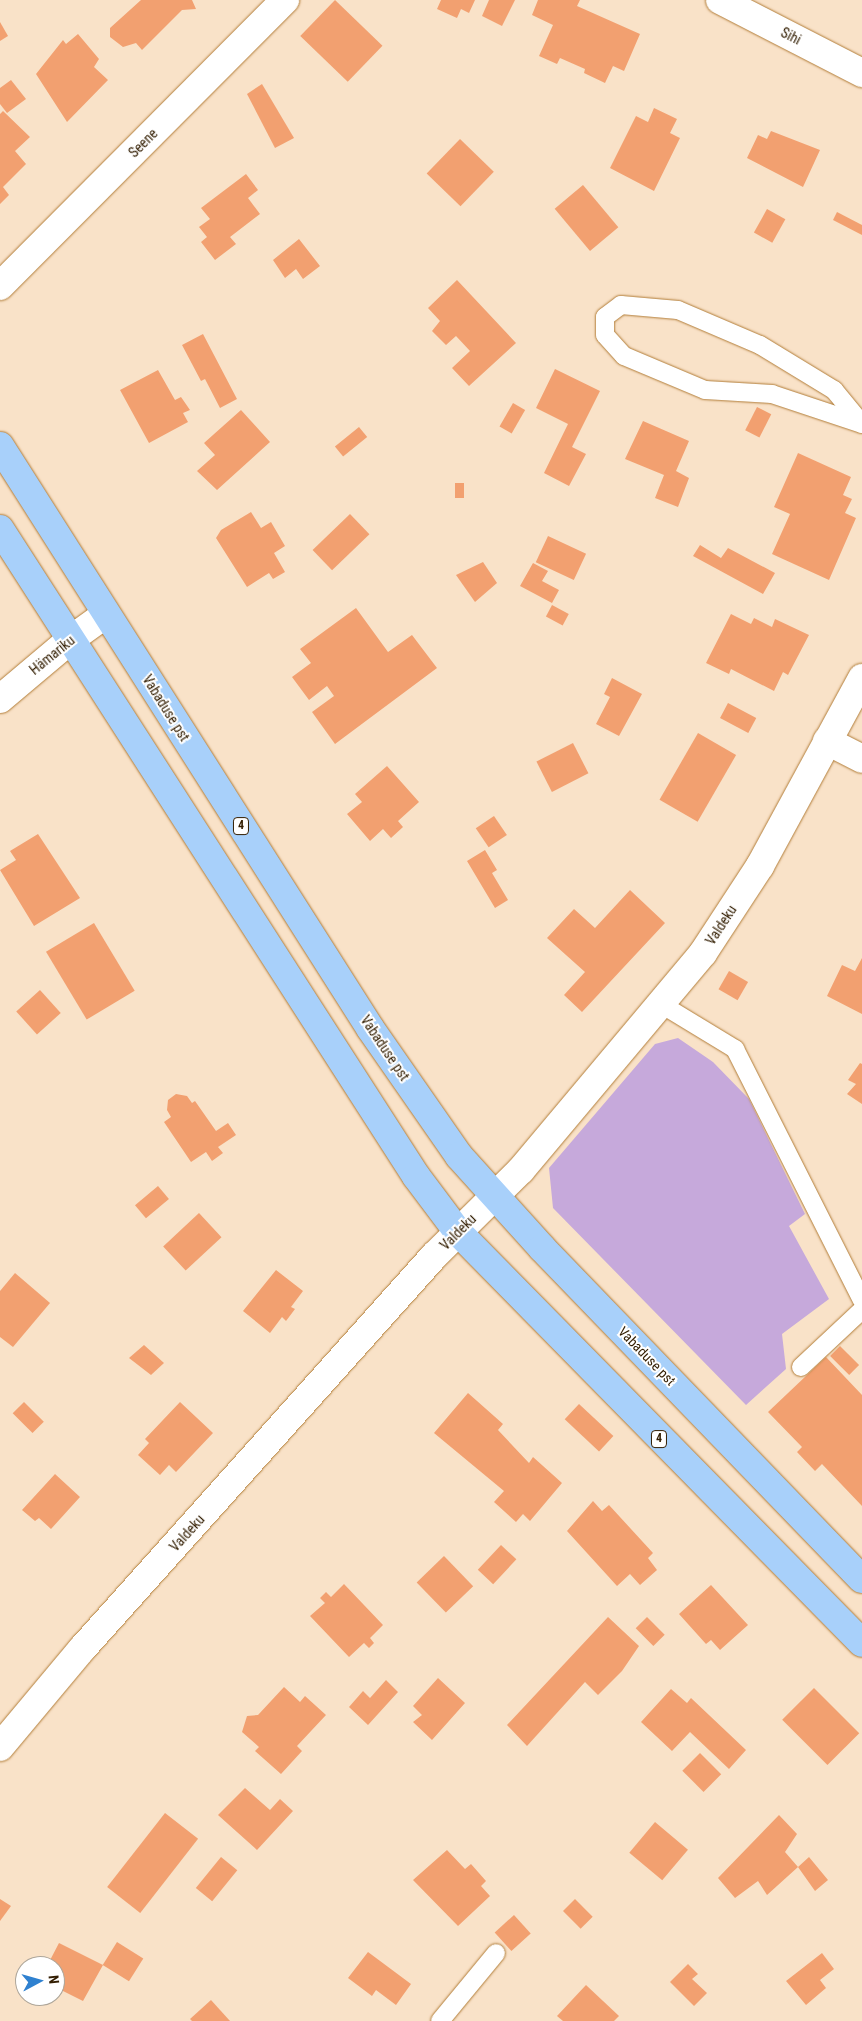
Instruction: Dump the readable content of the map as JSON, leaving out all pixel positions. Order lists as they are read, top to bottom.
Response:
{
  "streets": {
    "highway": ["Vabaduse pst", "4"],
    "street": [
      "Sihi",
      "Seene",
      "Hämariku",
      "Valdeku"
    ]
  },
  "crossings": [
    ["Hämariku", "Vabaduse pst"],
    ["Hämariku", "4"],
    ["Vabaduse pst", "Valdeku"],
    ["4", "Valdeku"]
  ],
  "north": "right"
}
